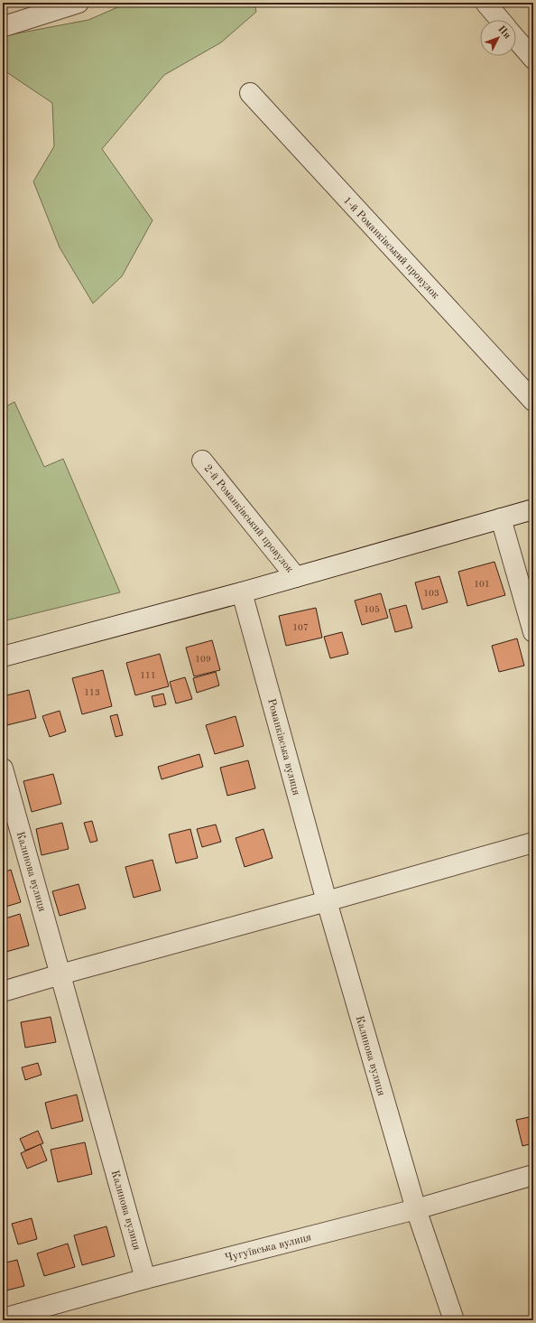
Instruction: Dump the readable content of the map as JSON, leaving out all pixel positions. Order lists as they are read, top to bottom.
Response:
{
  "streets": {
    "street": [
      "1-й Романківський провулок",
      "2-й Романківський провулок",
      "Романківська вулиця",
      "Калинова вулиця",
      "Чугуївська вулиця"
    ]
  },
  "crossings": [
    ["Романківська вулиця", "Калинова вулиця"],
    ["Калинова вулиця", "Чугуївська вулиця"]
  ],
  "house_numbers": [
    "101",
    "103",
    "105",
    "107",
    "109",
    "111",
    "113"
  ],
  "north": "top right"
}
